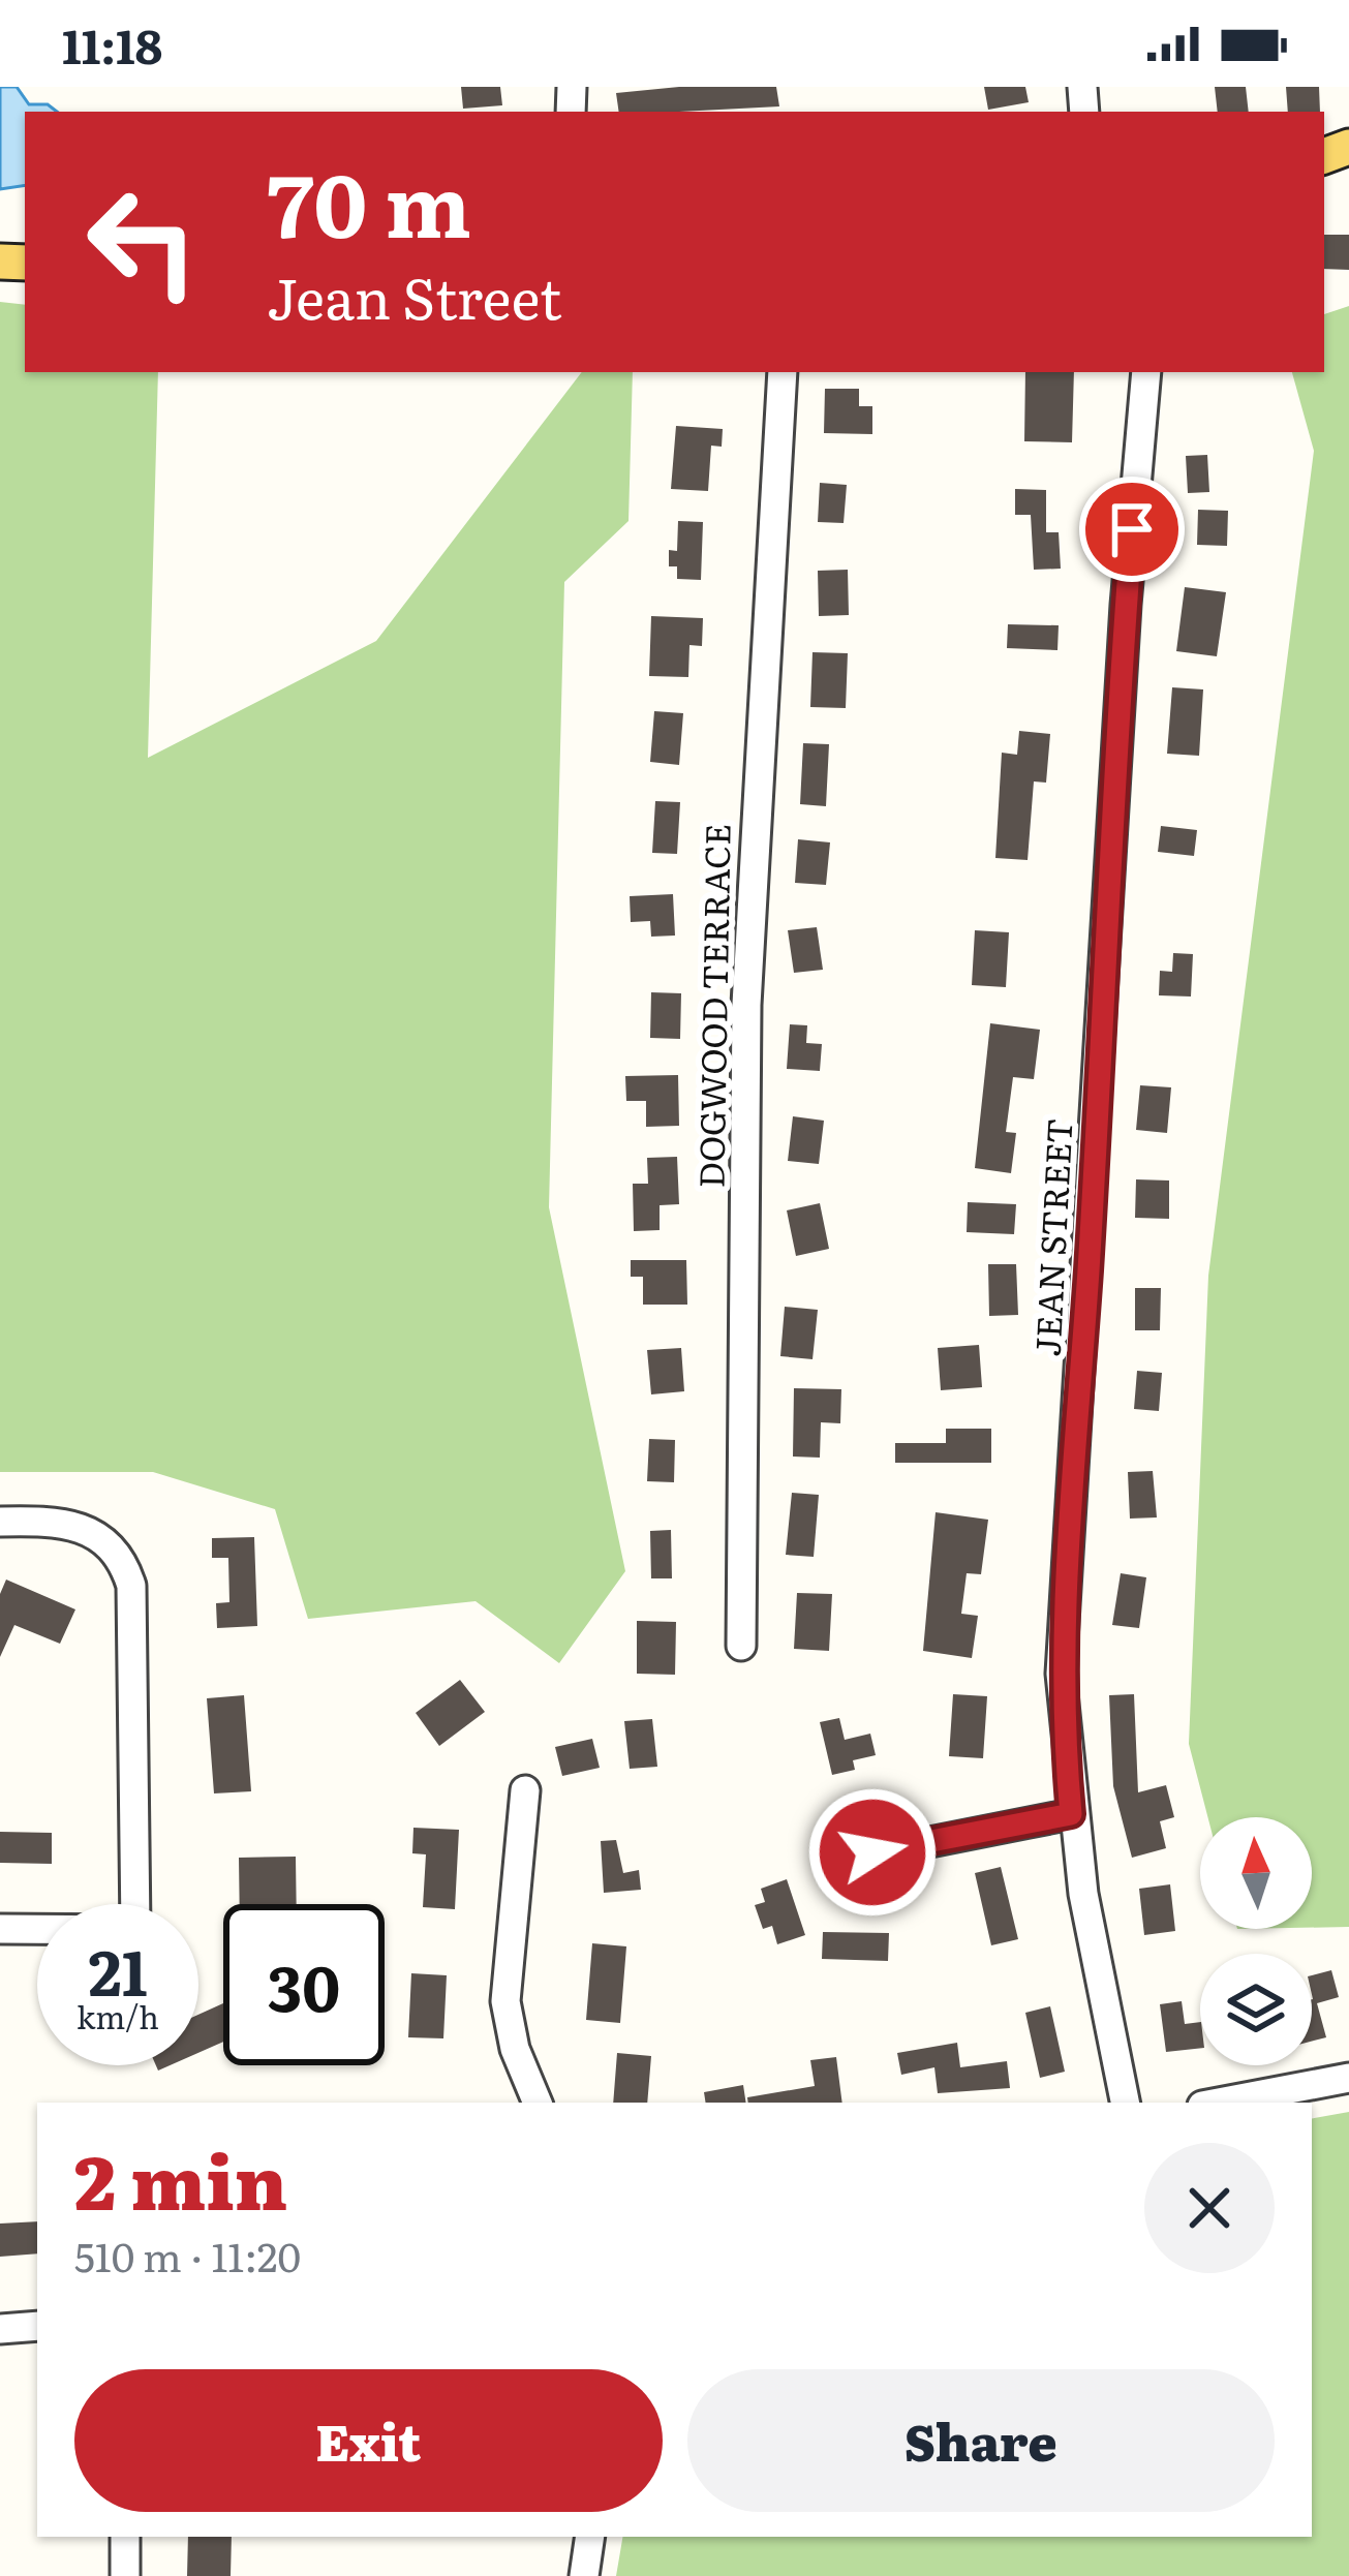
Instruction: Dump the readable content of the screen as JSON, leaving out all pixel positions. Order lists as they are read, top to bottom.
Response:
{
  "streets": {
    "street": ["DOGWOOD TERRACE", "JEAN STREET"]
  },
  "north": "top",
  "page": {
    "status": "11:18",
    "turn": ["70 m", "Jean Street"],
    "speed": "21 km/h",
    "limit": "30",
    "heading": ["2 min", "510 m · 11:20"],
    "buttons": ["Exit", "Share"]
  }
}
